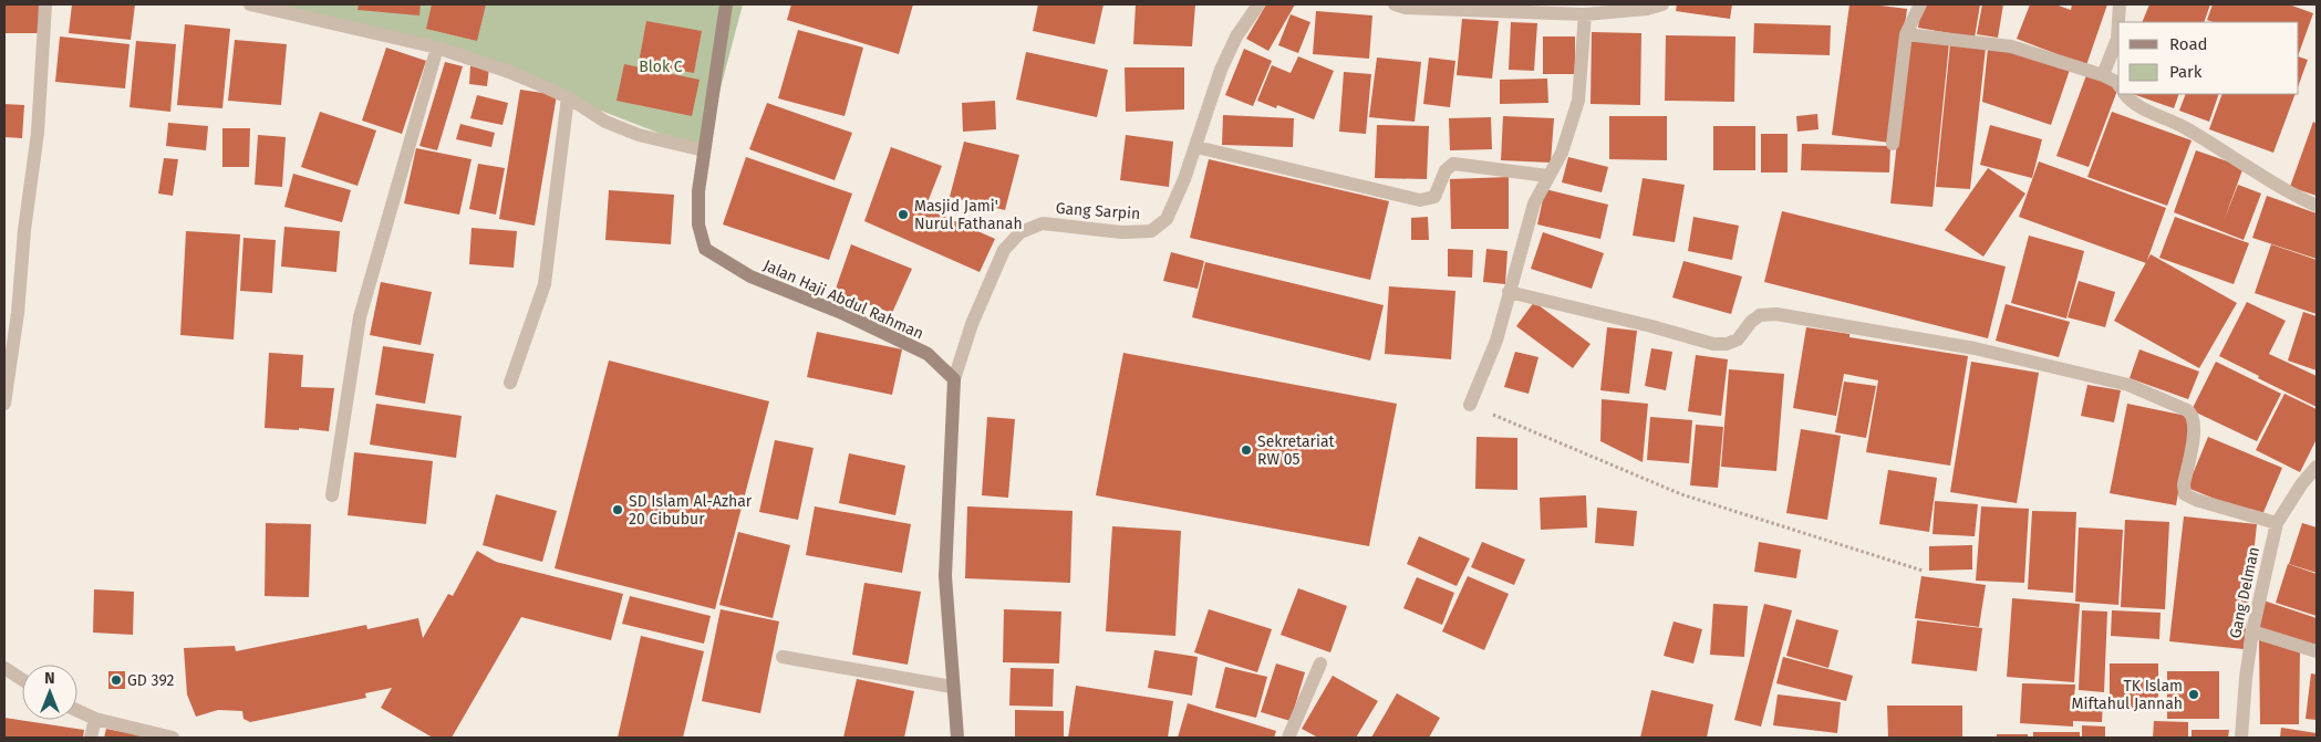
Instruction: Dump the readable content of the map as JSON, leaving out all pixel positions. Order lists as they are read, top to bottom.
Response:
{
  "streets": {
    "street": ["Gang Sarpin", "Jalan Haji Abdul Rahman", "Gang Delman"]
  },
  "crossings": [
    ["Gang Sarpin", "Jalan Haji Abdul Rahman"]
  ],
  "parks": ["Blok C"],
  "places": [
    "Masjid Jami' Nurul Fathanah",
    "Sekretariat RW 05",
    "SD Islam Al-Azhar 20 Cibubur",
    "GD 392",
    "TK Islam Miftahul Jannah"
  ],
  "legend": ["Road", "Park"],
  "north": "top"
}
